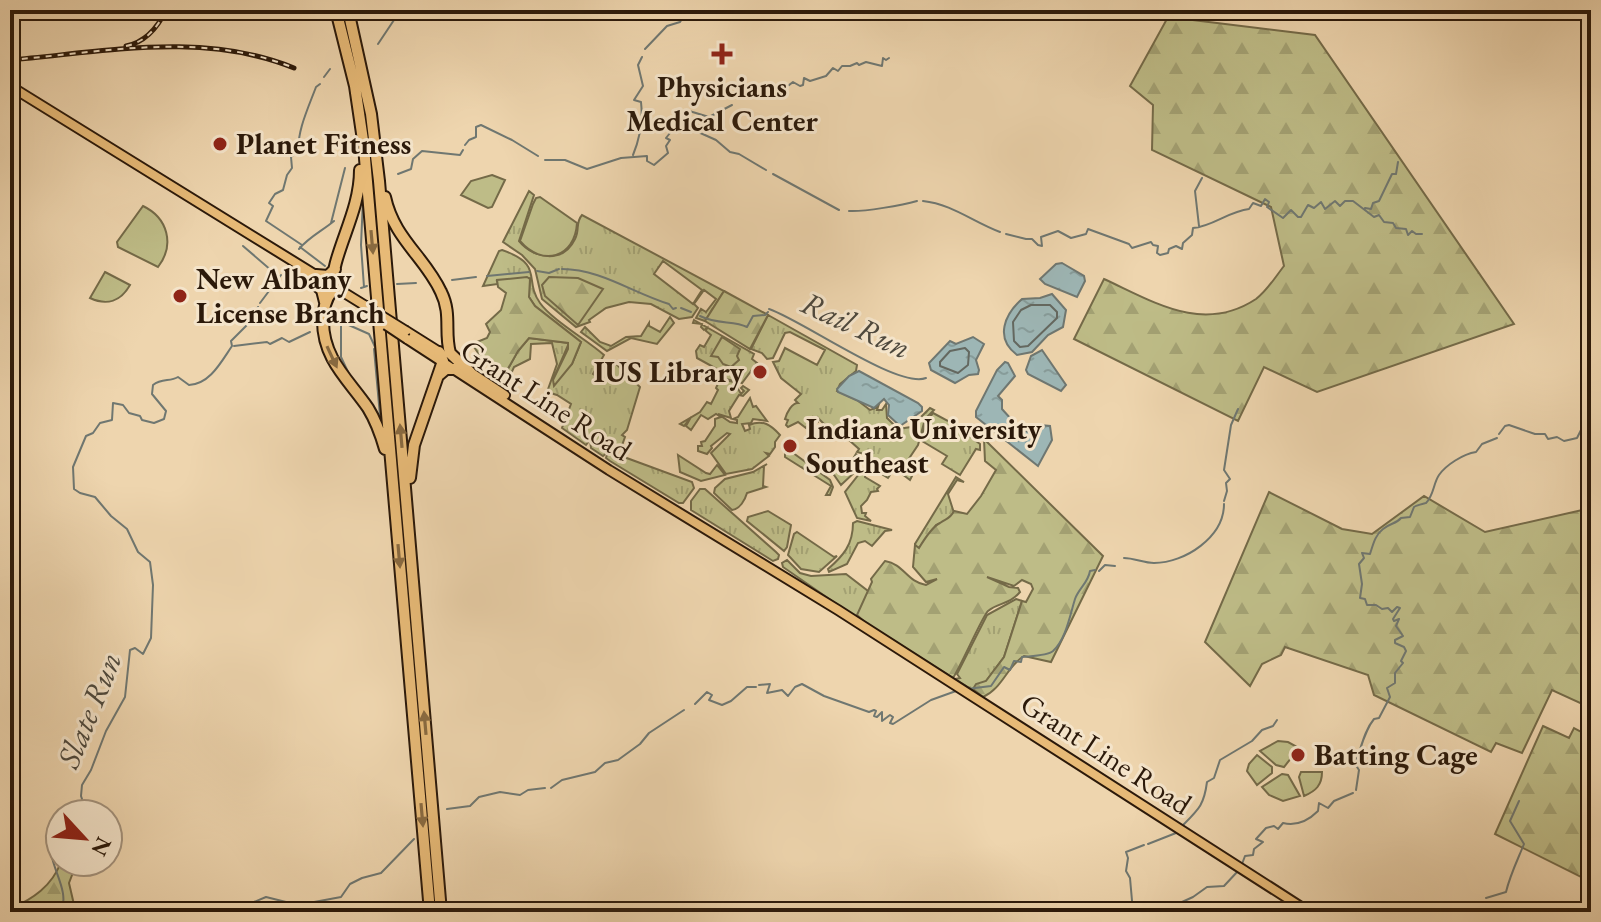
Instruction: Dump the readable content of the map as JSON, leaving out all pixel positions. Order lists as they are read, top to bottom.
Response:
{
  "streets": {
    "main road": ["Grant Line Road"]
  },
  "water": ["Rail Run", "Slate Run"],
  "places": {
    "health": ["Physicians Medical Center"],
    "other": [
      "Planet Fitness",
      "New Albany License Branch",
      "IUS Library",
      "Indiana University Southeast",
      "Batting Cage"
    ]
  },
  "north": "bottom right"
}
